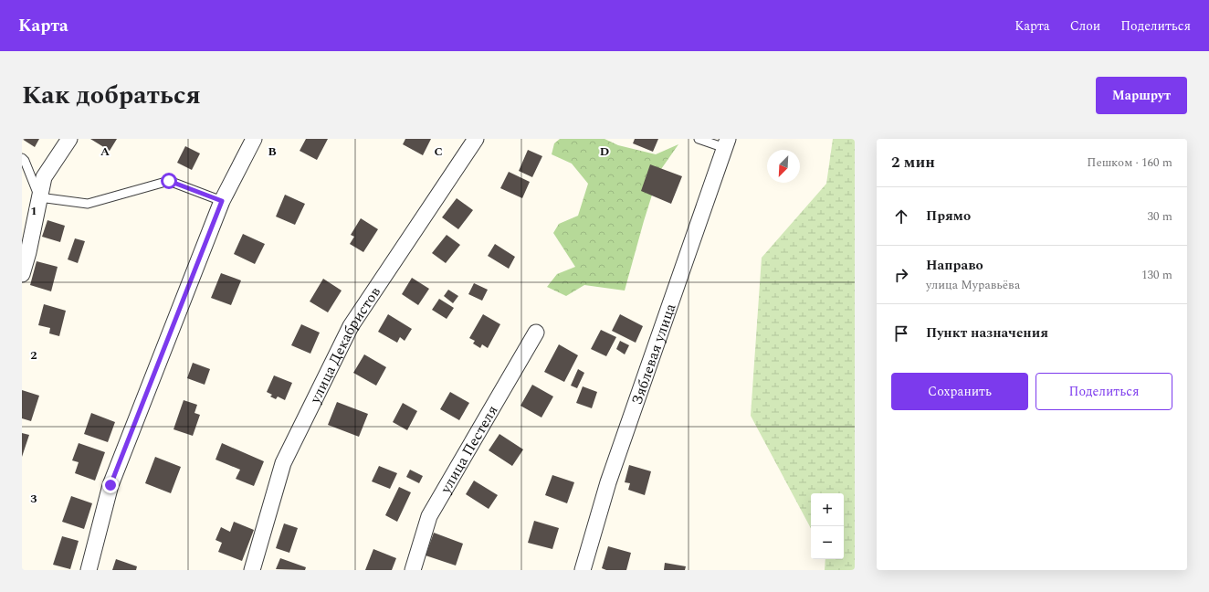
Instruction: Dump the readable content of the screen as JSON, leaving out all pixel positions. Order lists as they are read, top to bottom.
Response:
{
  "streets": {
    "street": ["улица Декабристов", "Зяблевая улица", "улица Пестеля"]
  },
  "north": "bottom left",
  "page": {
    "header": "Карта",
    "nav": ["Карта", "Слои", "Поделиться"],
    "title": "Как добраться",
    "buttons": [
      "Маршрут",
      ["Сохранить", "Поделиться"]
    ],
    "heading": ["2 мин", "Пешком · 160 m"],
    "list": [
      ["Прямо", "30 m"],
      ["Направо", "улица Муравьёва", "130 m"],
      "Пункт назначения"
    ],
    "map_buttons": ["+", "−"]
  },
  "grid": {
    "columns": [
      "A",
      "B",
      "C",
      "D"
    ],
    "rows": ["1", "2", "3"]
  }
}
